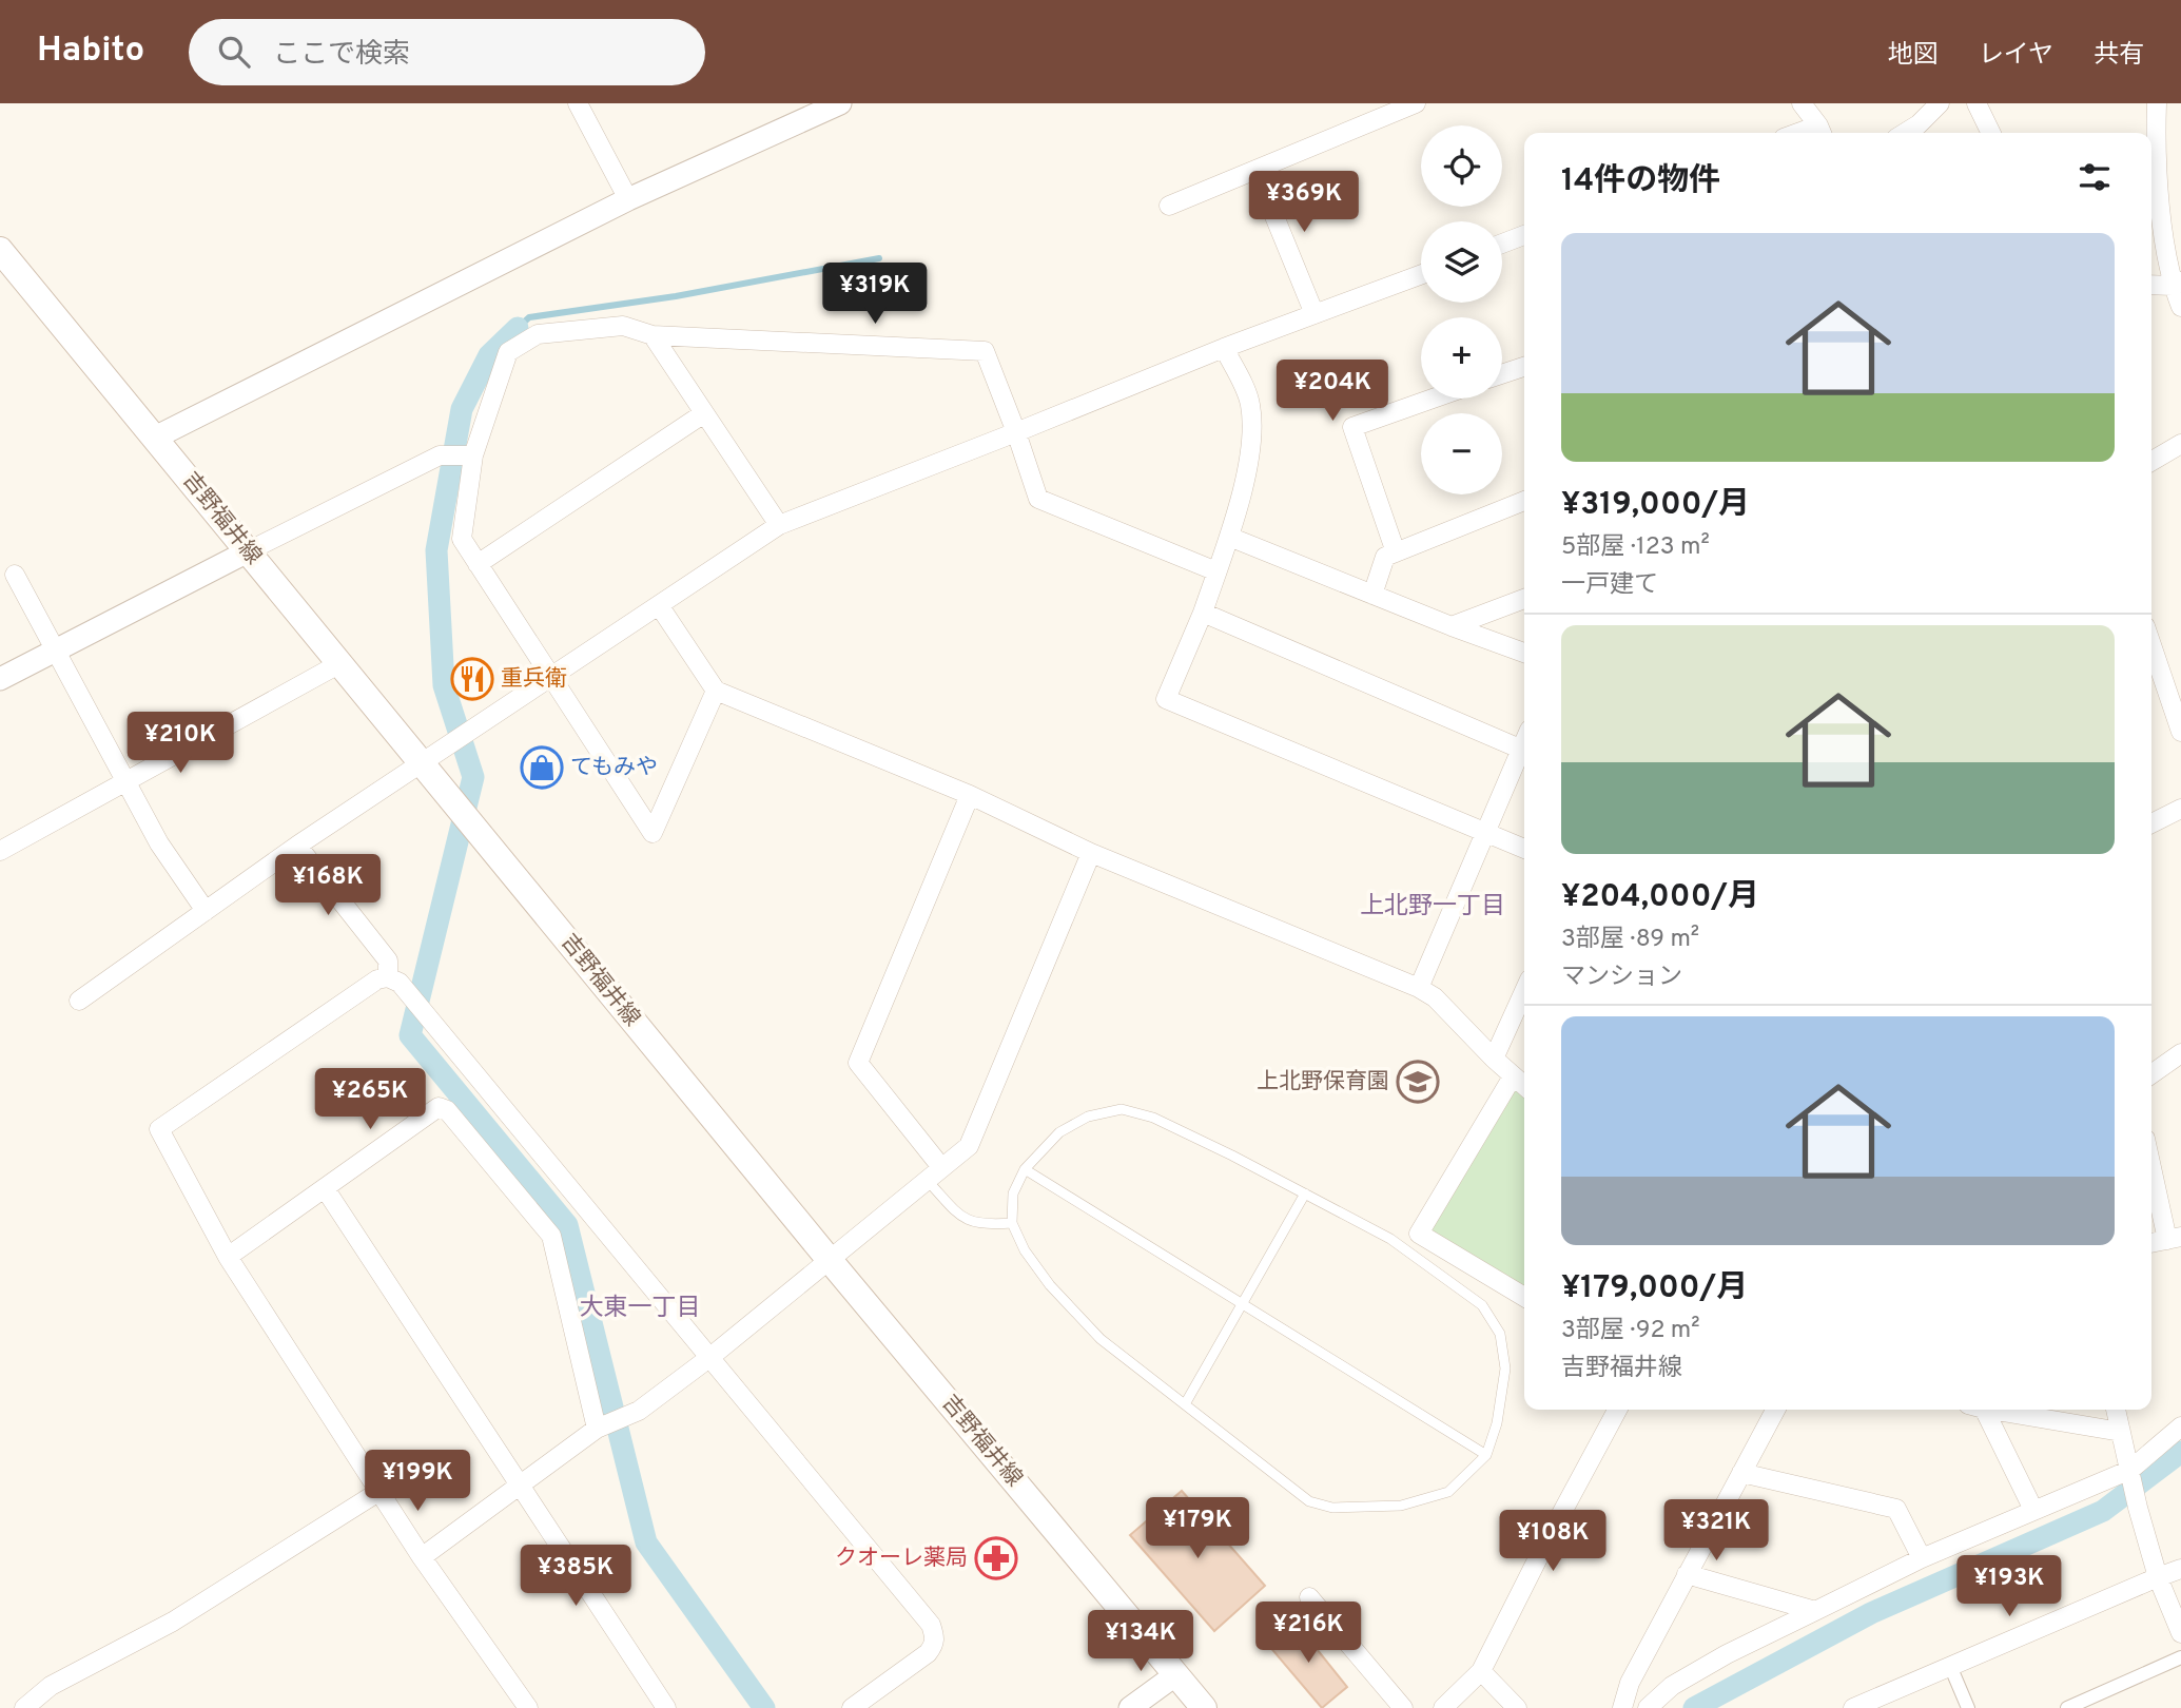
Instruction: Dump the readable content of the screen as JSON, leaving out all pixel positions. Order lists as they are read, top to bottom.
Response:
{
  "streets": {
    "main road": ["吉野福井線"]
  },
  "districts": ["上北野一丁目", "大東一丁目"],
  "places": {
    "restaurant": ["重兵衛"],
    "shop": ["てもみや"],
    "school or university": ["上北野保育園"],
    "pharmacy": ["クオーレ薬局"]
  },
  "page": {
    "header": "Habito",
    "search": "ここで検索",
    "nav": ["地図", "レイヤ", "共有"],
    "map_buttons": ["+", "−"],
    "heading": "14件の物件",
    "price": [
      "¥369K",
      "¥319K",
      "¥204K",
      "¥210K",
      "¥168K",
      "¥265K",
      "¥199K",
      "¥179K",
      "¥321K",
      "¥108K",
      "¥385K",
      "¥193K",
      "¥216K",
      "¥134K"
    ],
    "list": [
      {
        "name": "¥319,000/月",
        "note": "5部屋 · 123 m² · 一戸建て"
      },
      {
        "name": "¥204,000/月",
        "note": "3部屋 · 89 m² · マンション"
      },
      {
        "name": "¥179,000/月",
        "note": "3部屋 · 92 m² · 吉野福井線"
      }
    ]
  }
}
